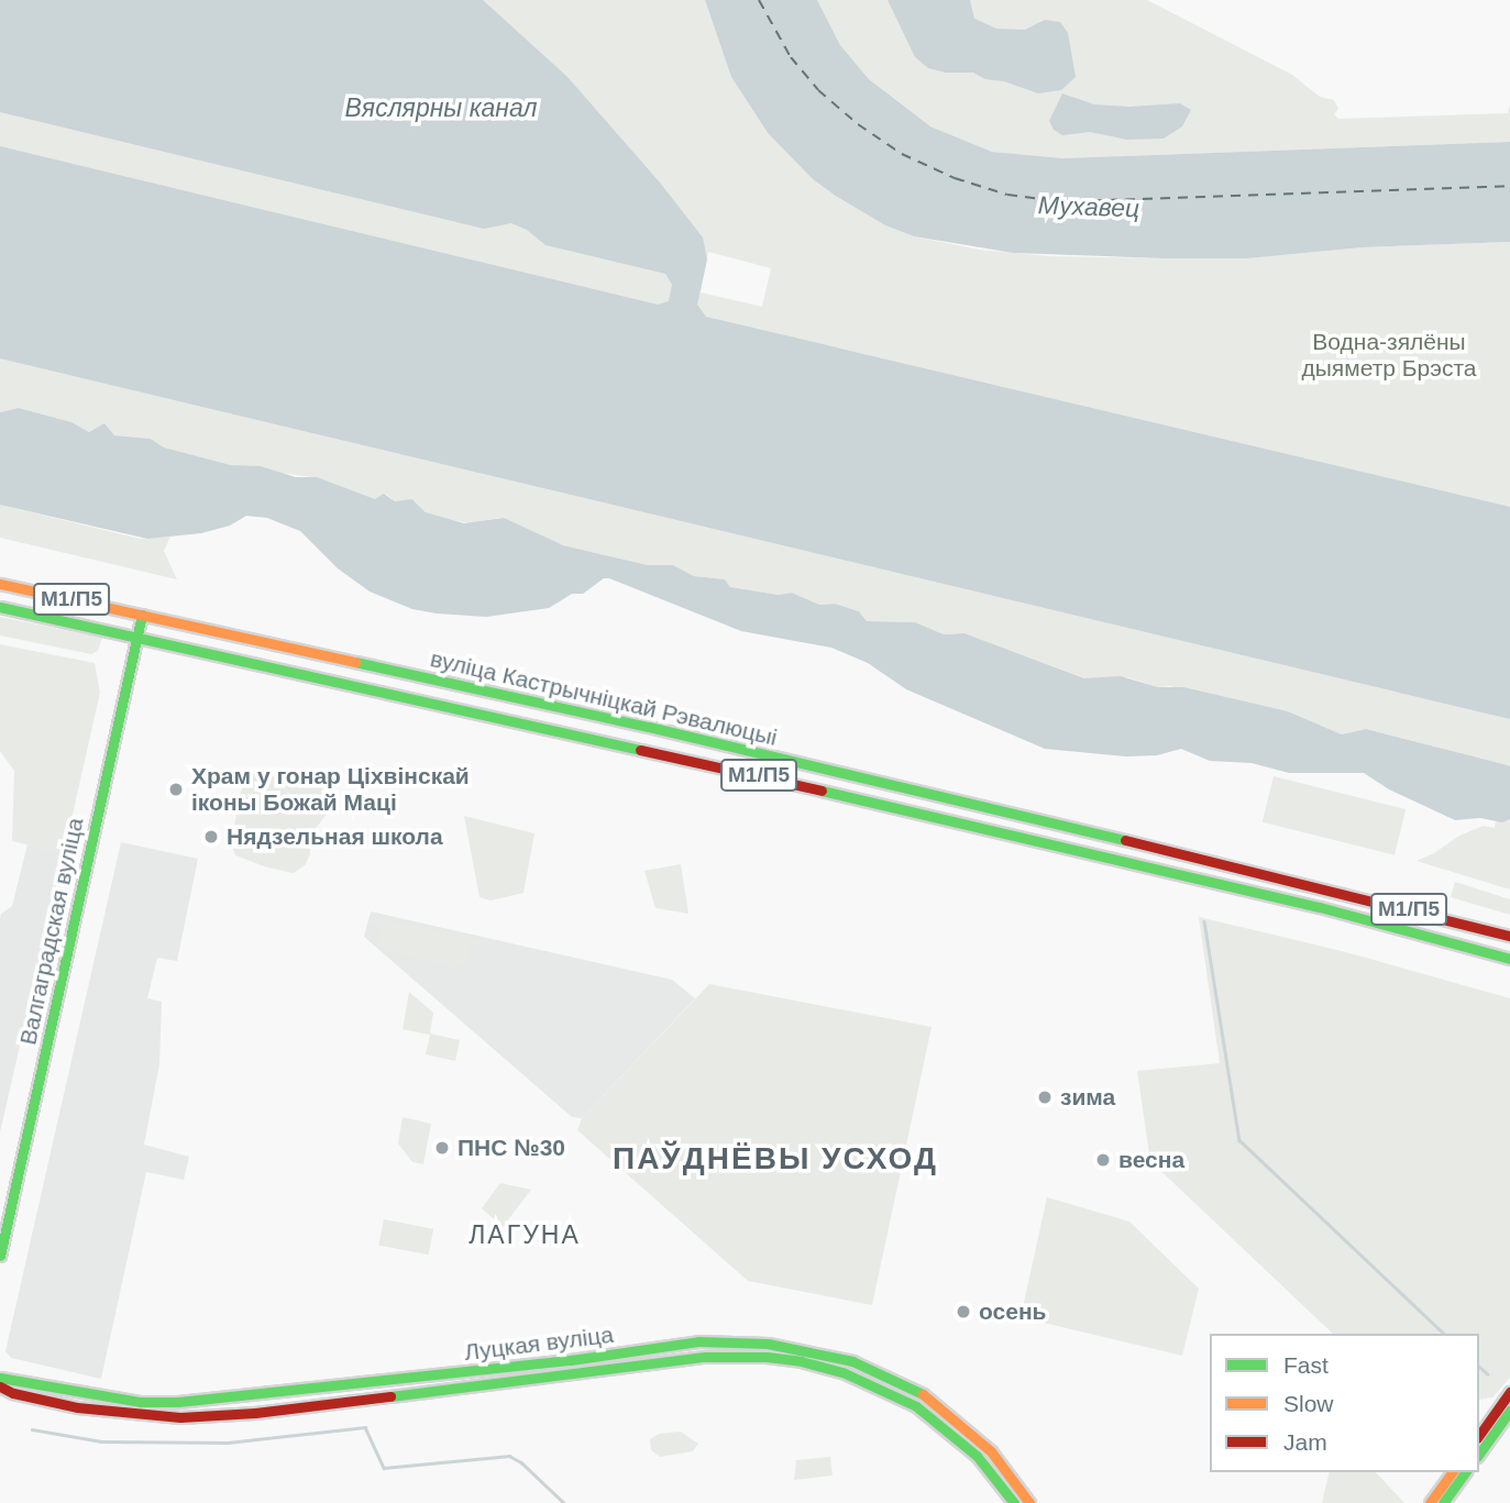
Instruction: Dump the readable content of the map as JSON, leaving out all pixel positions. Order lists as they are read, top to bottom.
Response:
{
  "streets": {
    "main road": [
      "М1/П5",
      "вуліца Кастрычніцкай Рэвалюцыі",
      "Валгаградская вуліца",
      "Луцкая вуліца"
    ]
  },
  "crossings": [
    ["вуліца Кастрычніцкай Рэвалюцыі", "Валгаградская вуліца"]
  ],
  "districts": ["ПАЎДНЁВЫ УСХОД", "ЛАГУНА"],
  "water": ["Вяслярны канал", "Мухавец"],
  "parks": ["Водна-зялёны дыяметр Брэста"],
  "places": [
    "Храм у гонар Ціхвінскай іконы Божай Маці",
    "Нядзельная школа",
    "зима",
    "ПНС №30",
    "весна",
    "осень"
  ],
  "legend": ["Fast", "Slow", "Jam"]
}
